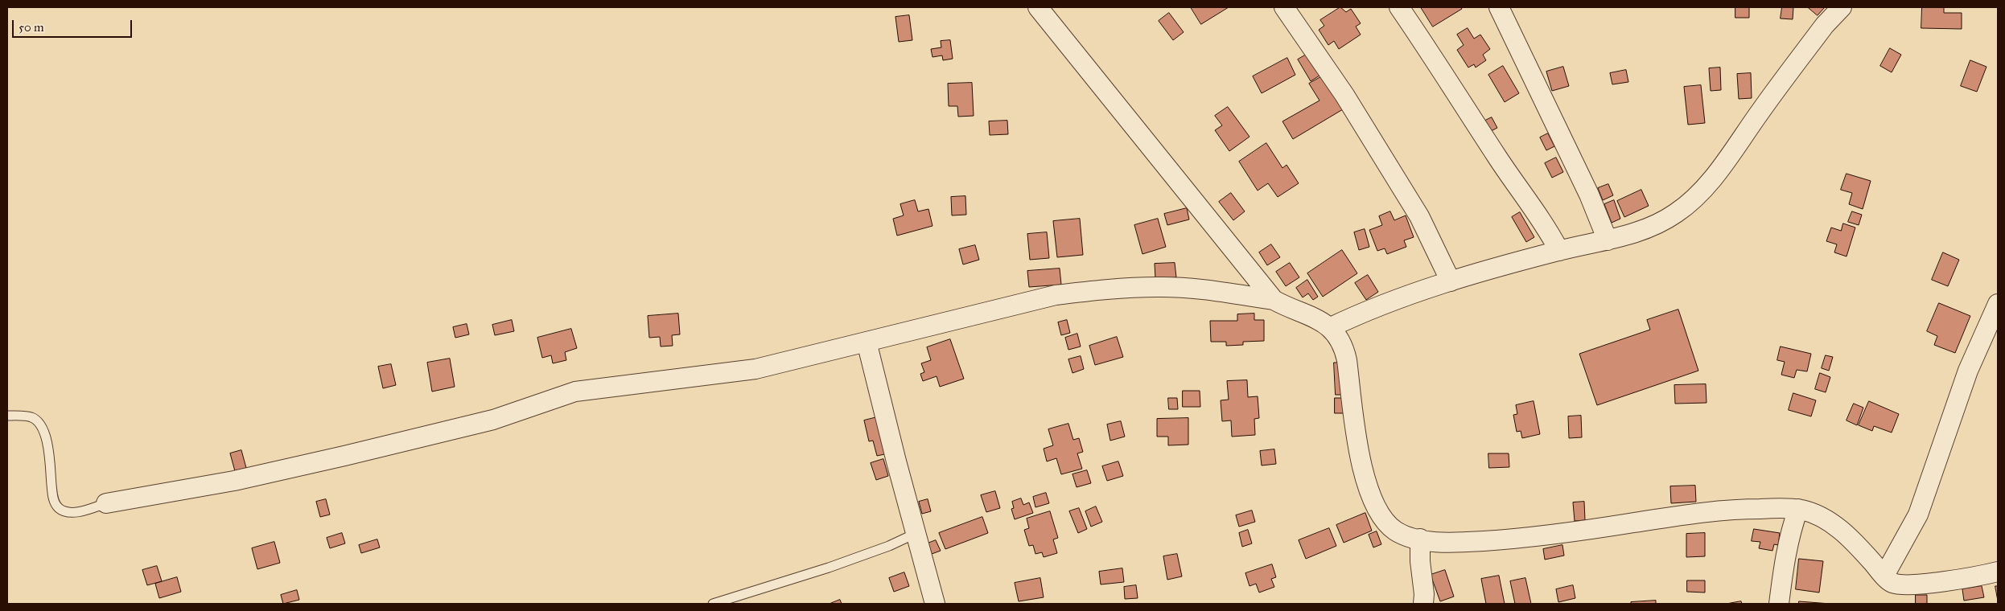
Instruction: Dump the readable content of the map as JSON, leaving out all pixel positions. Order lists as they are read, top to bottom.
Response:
{
  "scale_bar": "50 m"
}
